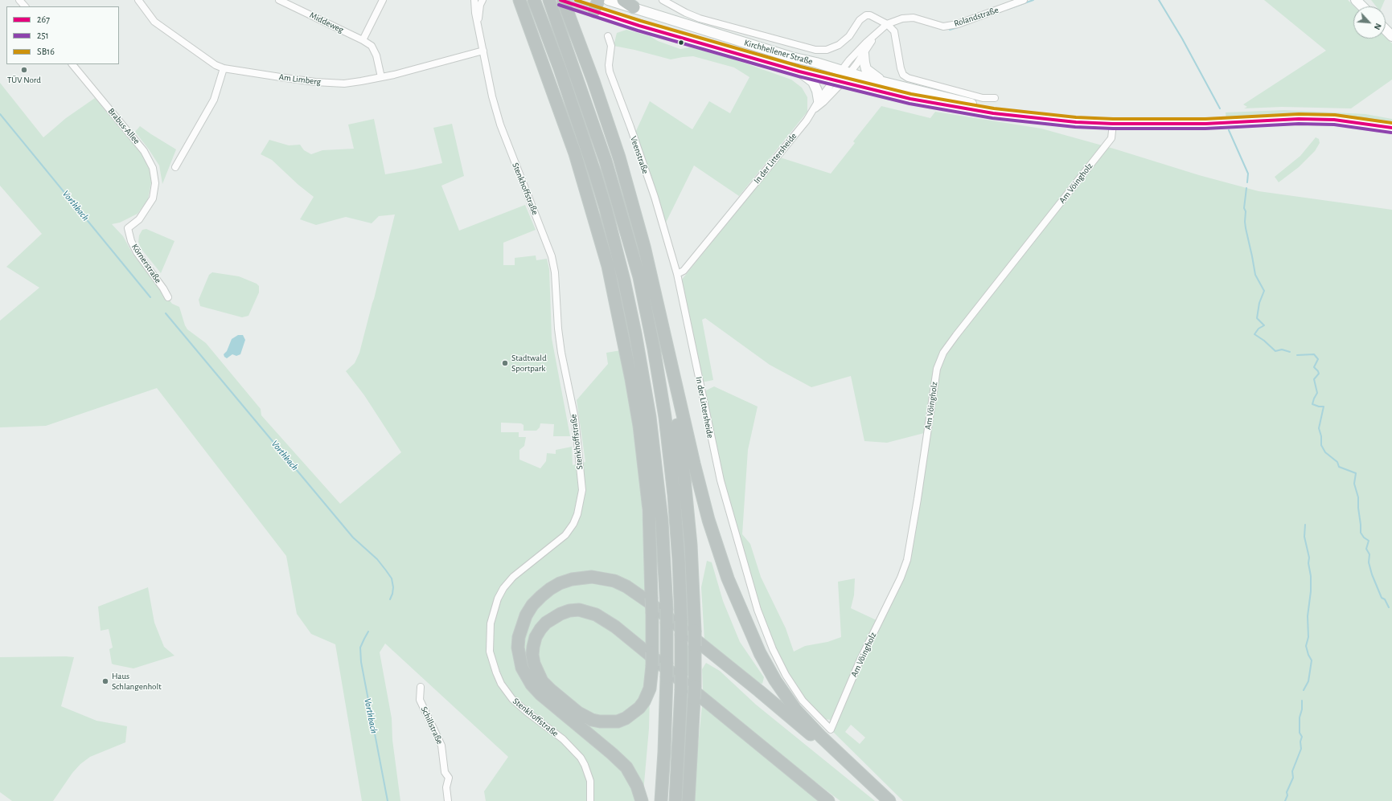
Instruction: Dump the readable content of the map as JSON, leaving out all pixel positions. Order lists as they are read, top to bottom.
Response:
{
  "streets": {
    "main road": ["Kirchhellener Straße"],
    "street": [
      "Rolandstraße",
      "Middeweg",
      "Am Limberg",
      "Brabus-Allee",
      "Veenstraße",
      "In der Littersheide",
      "Am Vöingholz",
      "Stenkhoffstraße",
      "Körnerstraße",
      "Schillstraße"
    ]
  },
  "crossings": [
    ["Rolandstraße", "Kirchhellener Straße"],
    ["Rolandstraße", "In der Littersheide"],
    ["Middeweg", "Am Limberg"],
    ["Kirchhellener Straße", "In der Littersheide"],
    ["Kirchhellener Straße", "Am Vöingholz"],
    ["Am Limberg", "Stenkhoffstraße"],
    ["Brabus-Allee", "Körnerstraße"],
    ["Veenstraße", "In der Littersheide"],
    ["In der Littersheide", "Am Vöingholz"]
  ],
  "water": ["Vorthbach"],
  "places": ["TÜV Nord", "Stadtwald Sportpark", "Haus Schlangenholt"],
  "lines": ["transit line 267", "transit line SB16", "transit line 251"],
  "legend": ["267", "251", "SB16"],
  "north": "bottom right"
}
